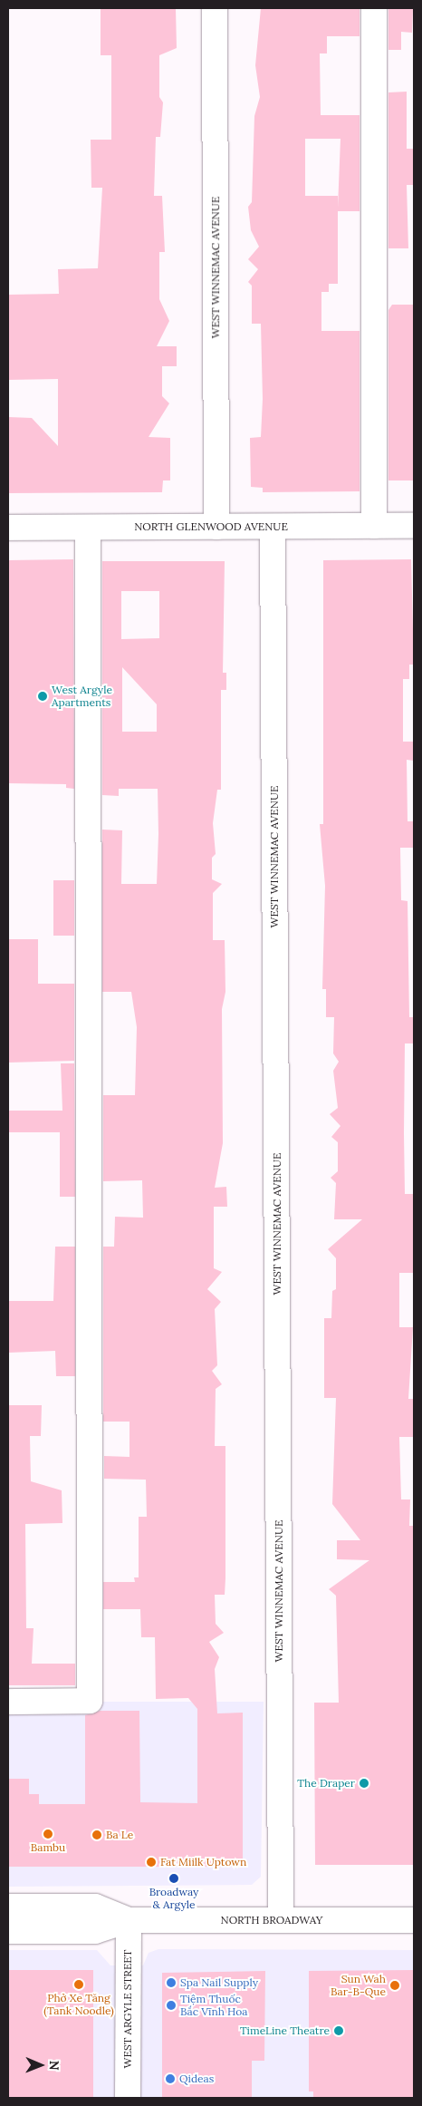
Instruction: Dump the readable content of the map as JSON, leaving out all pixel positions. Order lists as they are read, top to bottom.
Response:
{
  "streets": {
    "street": [
      "WEST WINNEMAC AVENUE",
      "NORTH GLENWOOD AVENUE",
      "NORTH BROADWAY",
      "WEST ARGYLE STREET"
    ]
  },
  "crossings": [
    ["WEST WINNEMAC AVENUE", "NORTH GLENWOOD AVENUE"],
    ["WEST WINNEMAC AVENUE", "NORTH BROADWAY"],
    ["NORTH BROADWAY", "WEST ARGYLE STREET"]
  ],
  "places": [
    "West Argyle Apartments",
    "The Draper",
    "Bambu",
    "Ba Le",
    "Fat Miilk Uptown",
    "Broadway & Argyle",
    "Spa Nail Supply",
    "Phở Xe Tăng (Tank Noodle)",
    "Sun Wah Bar-B-Que",
    "Tiệm Thuốc Bắc Vĩnh Hoa",
    "TimeLine Theatre",
    "Qideas"
  ],
  "north": "right"
}
